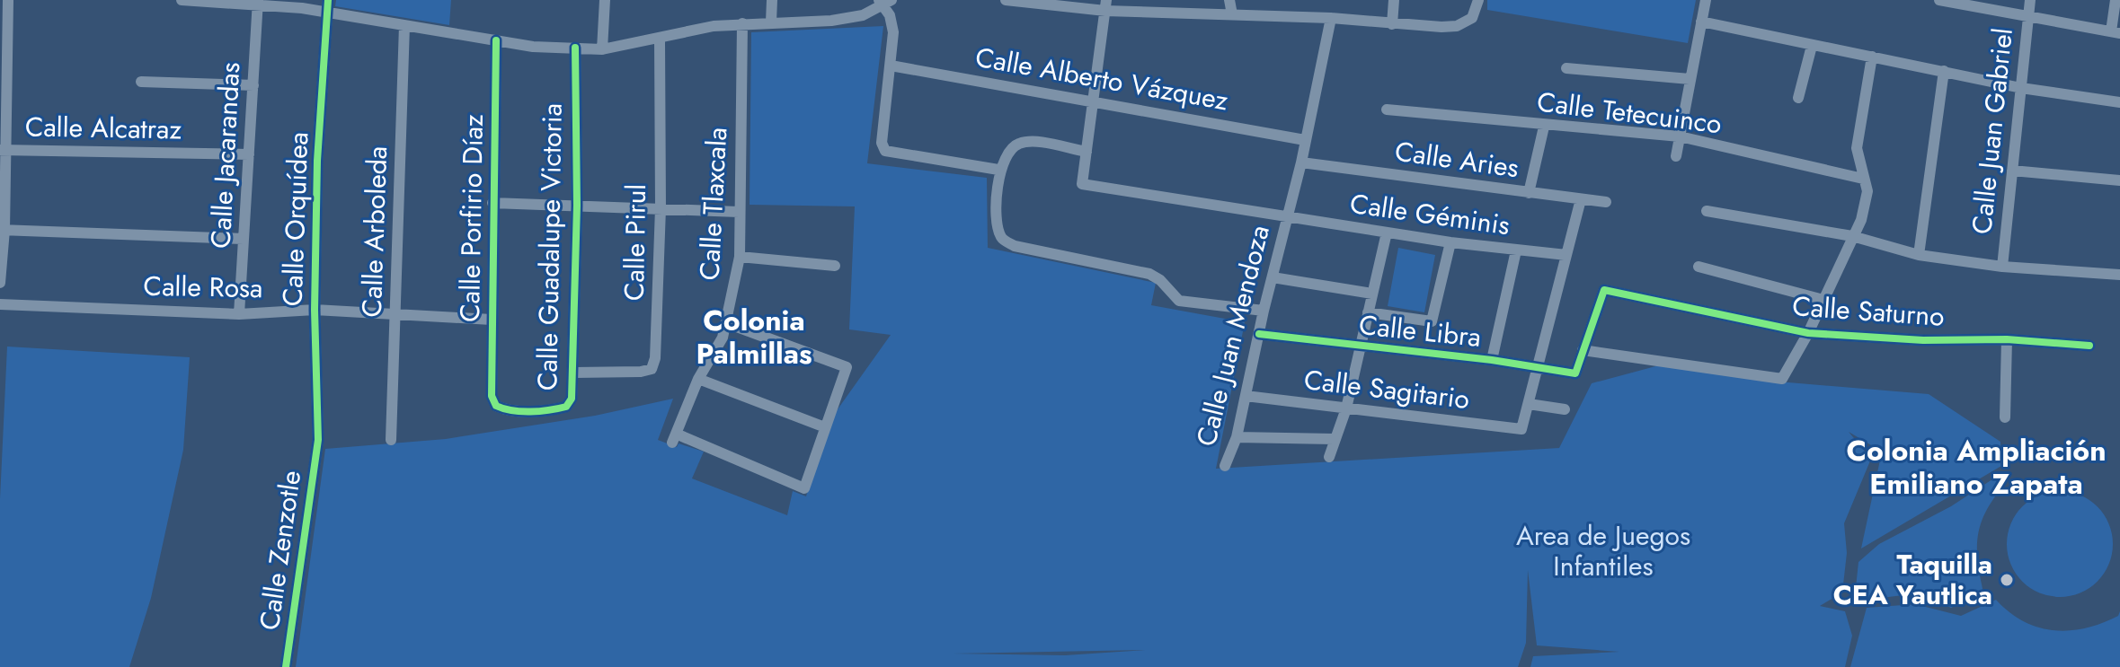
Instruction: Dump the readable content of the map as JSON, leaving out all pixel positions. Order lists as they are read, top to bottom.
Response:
{
  "streets": {
    "street": [
      "Calle Alberto Vázquez",
      "Calle Tetecuinco",
      "Calle Alcatraz",
      "Calle Juan Gabriel",
      "Calle Jacarandas",
      "Calle Aries",
      "Calle Tlaxcala",
      "Calle Géminis",
      "Calle Porfirio Díaz",
      "Calle Orquídea",
      "Calle Arboleda",
      "Calle Pirul",
      "Calle Guadalupe Victoria",
      "Calle Rosa",
      "Calle Saturno",
      "Calle Libra",
      "Calle Juan Mendoza",
      "Calle Sagitario",
      "Calle Zenzotle"
    ]
  },
  "crossings": [
    ["Calle Alberto Vázquez", "Calle Juan Mendoza"],
    ["Calle Alcatraz", "Calle Jacarandas"],
    ["Calle Jacarandas", "Calle Rosa"],
    ["Calle Aries", "Calle Juan Mendoza"],
    ["Calle Géminis", "Calle Juan Mendoza"],
    ["Calle Porfirio Díaz", "Calle Guadalupe Victoria"],
    ["Calle Porfirio Díaz", "Calle Rosa"],
    ["Calle Orquídea", "Calle Rosa"],
    ["Calle Orquídea", "Calle Zenzotle"],
    ["Calle Arboleda", "Calle Rosa"],
    ["Calle Pirul", "Calle Guadalupe Victoria"],
    ["Calle Saturno", "Calle Libra"],
    ["Calle Libra", "Calle Juan Mendoza"],
    ["Calle Juan Mendoza", "Calle Sagitario"]
  ],
  "districts": ["Colonia Palmillas", "Colonia Ampliación Emiliano Zapata"],
  "parks": ["Area de Juegos Infantiles"],
  "places": ["Taquilla CEA Yautlica"]
}
